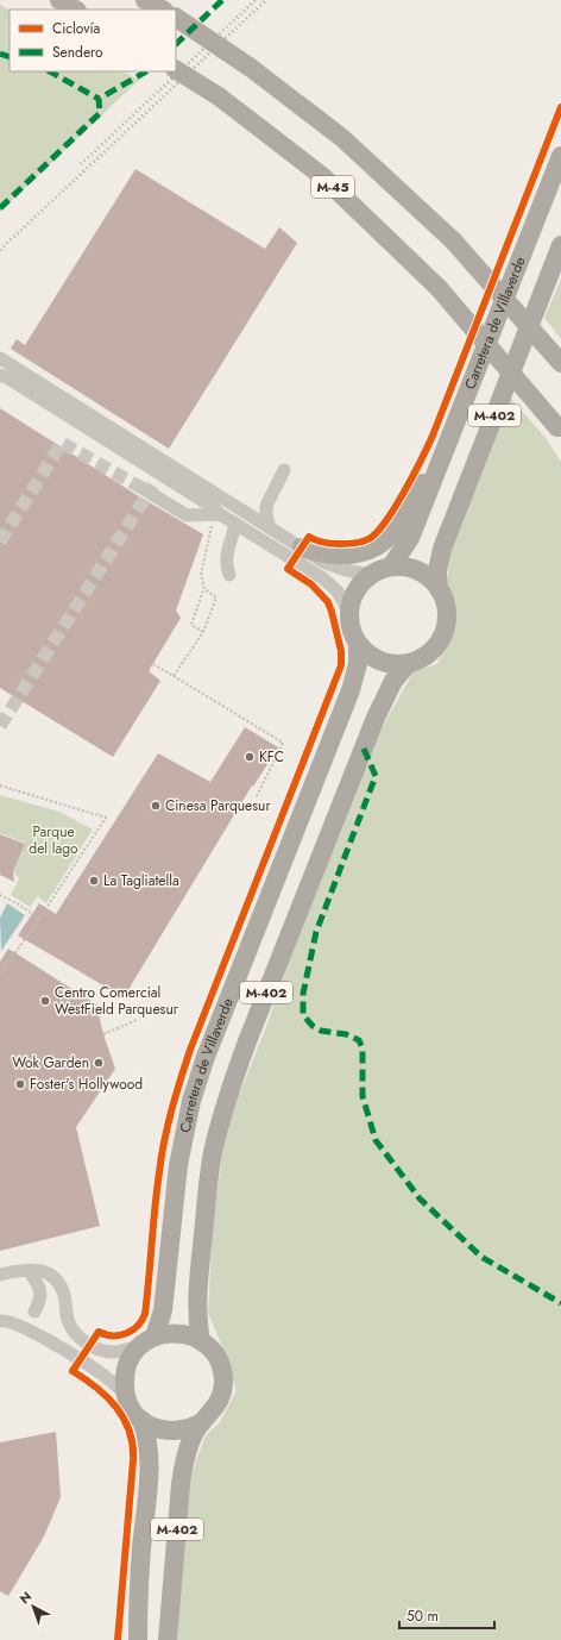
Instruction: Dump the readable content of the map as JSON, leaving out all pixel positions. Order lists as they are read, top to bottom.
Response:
{
  "streets": {
    "highway": ["M-45", "Carretera de Villaverde", "M-402"]
  },
  "crossings": [
    ["Carretera de Villaverde", "M-402"]
  ],
  "parks": ["Parque del lago"],
  "places": [
    "KFC",
    "Cinesa Parquesur",
    "La Tagliatella",
    "Centro Comercial WestField Parquesur",
    "Wok Garden",
    "Foster's Hollywood"
  ],
  "legend": ["Ciclovía", "Sendero"],
  "scale_bar": "50 m",
  "north": "top left"
}
